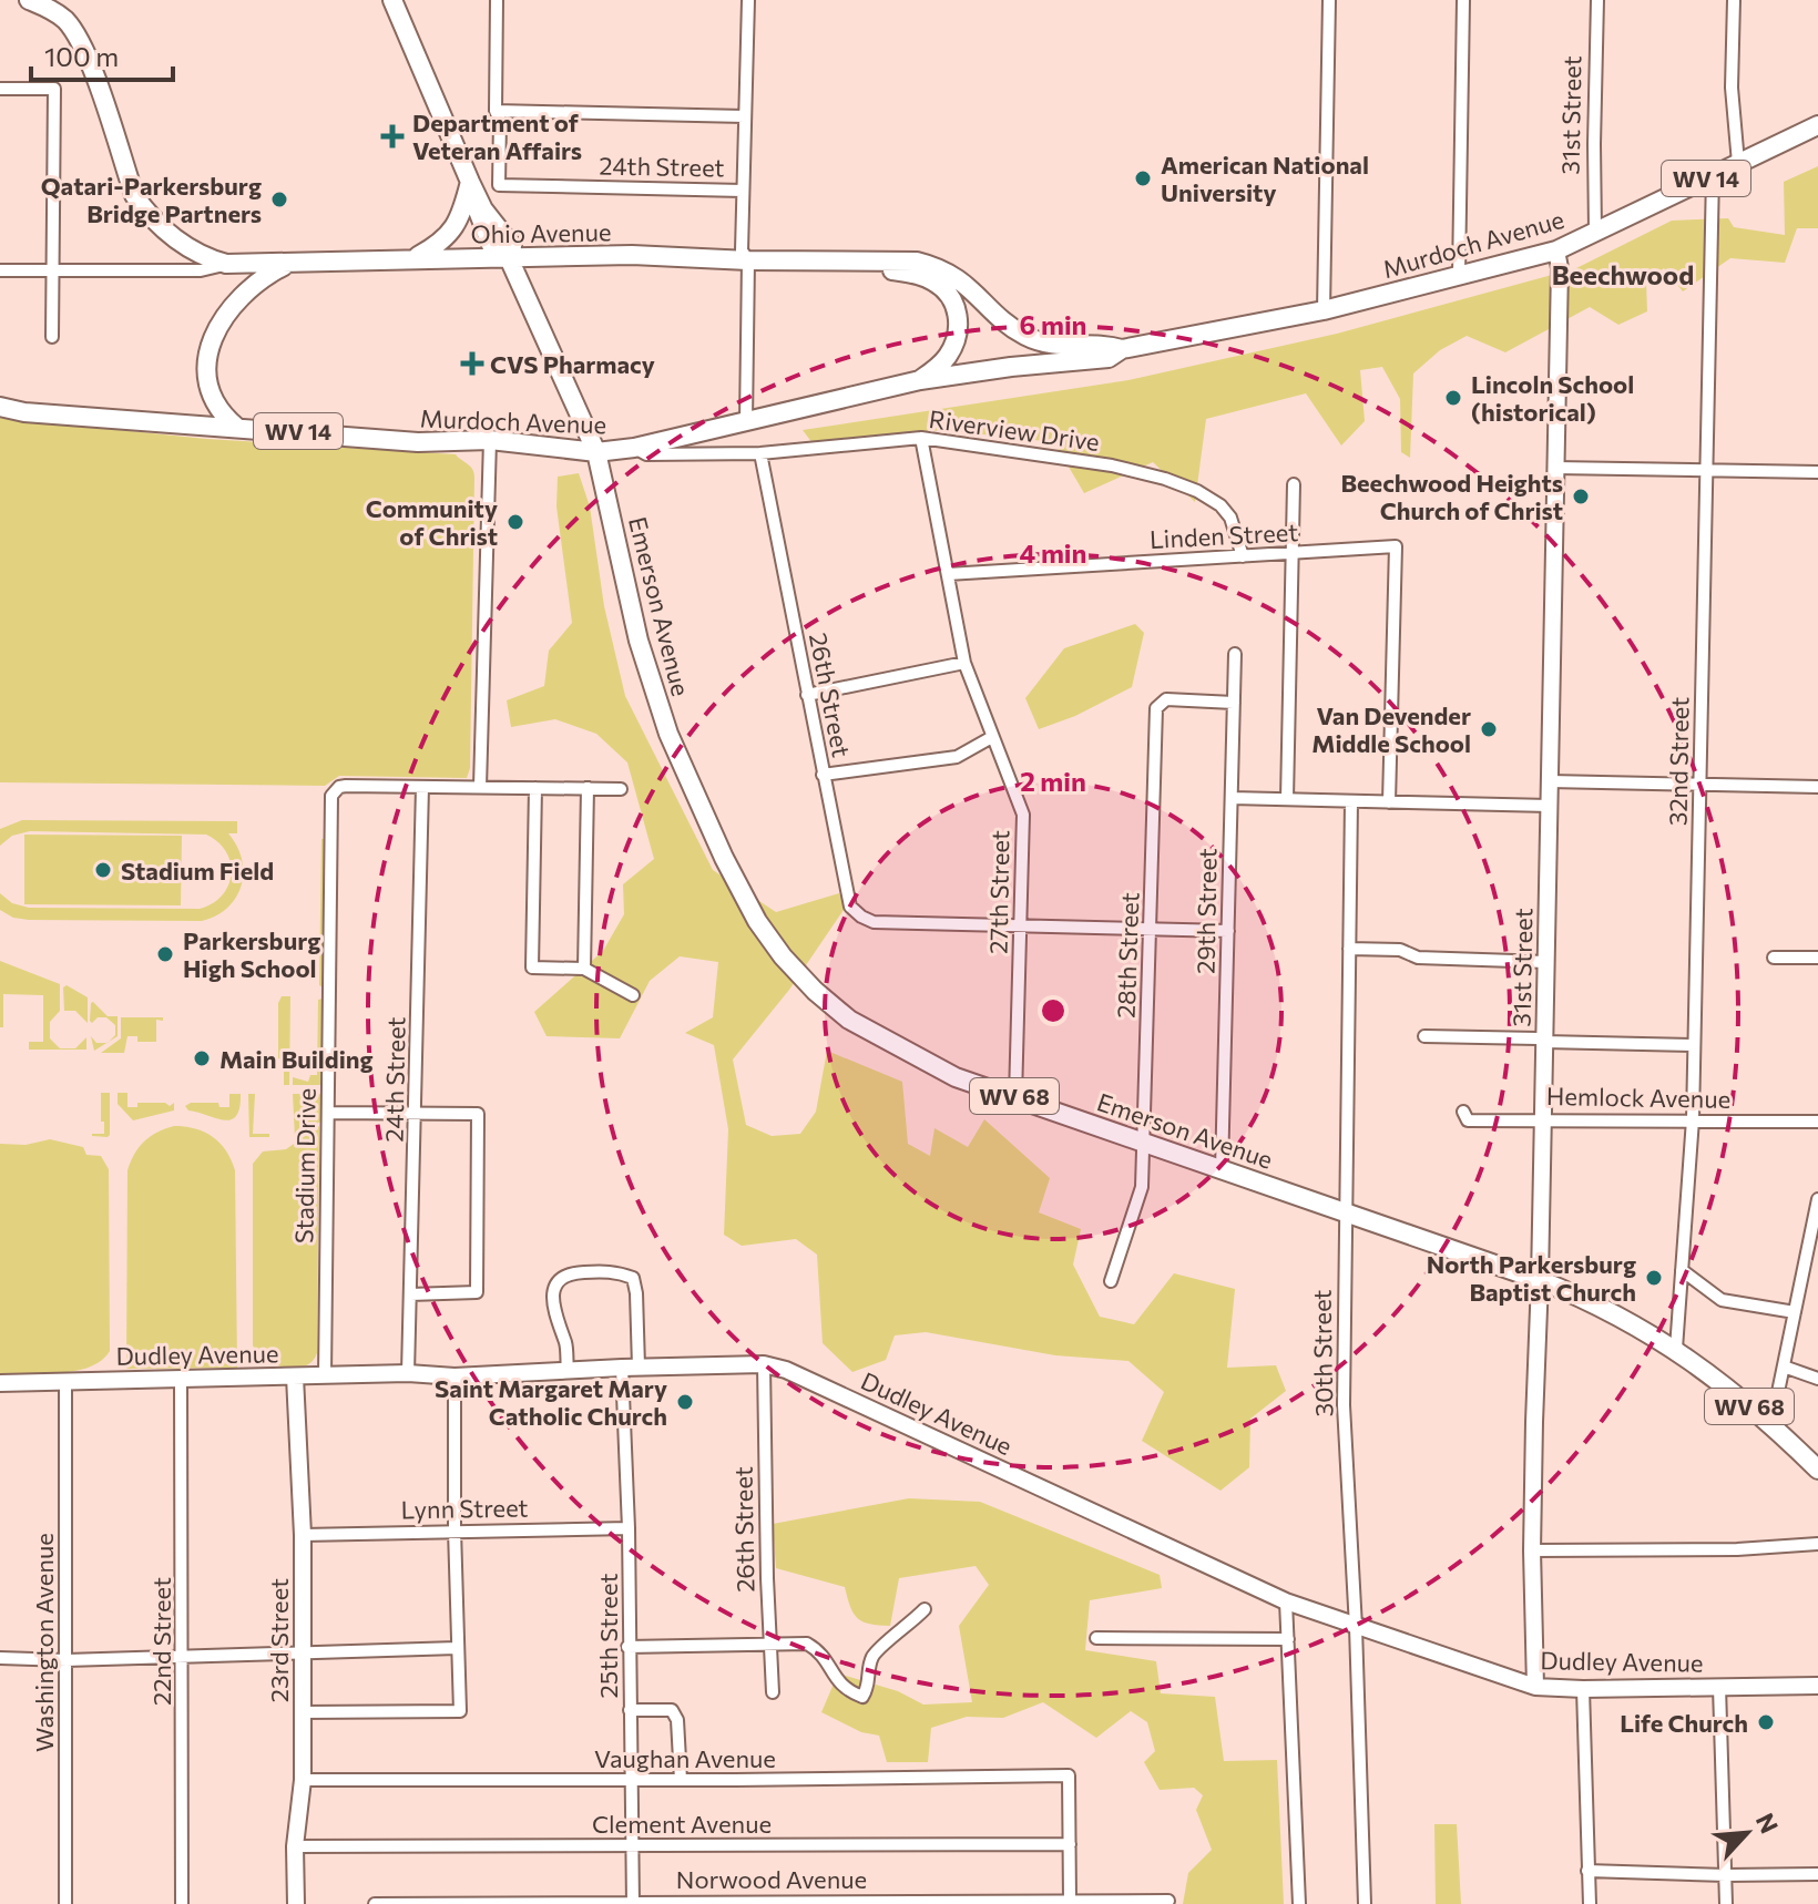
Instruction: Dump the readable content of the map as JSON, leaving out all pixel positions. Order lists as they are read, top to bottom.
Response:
{
  "streets": {
    "main road": [
      "WV 14",
      "Ohio Avenue",
      "Murdoch Avenue",
      "Emerson Avenue",
      "WV 68"
    ],
    "street": [
      "31st Street",
      "24th Street",
      "Riverview Drive",
      "Linden Street",
      "26th Street",
      "32nd Street",
      "27th Street",
      "29th Street",
      "28th Street",
      "Hemlock Avenue",
      "Stadium Drive",
      "30th Street",
      "Dudley Avenue",
      "Lynn Street",
      "25th Street",
      "23rd Street",
      "22nd Street",
      "Washington Avenue",
      "Vaughan Avenue",
      "Clement Avenue",
      "Norwood Avenue"
    ]
  },
  "crossings": [
    ["31st Street", "Murdoch Avenue"],
    ["31st Street", "Emerson Avenue"],
    ["31st Street", "Hemlock Avenue"],
    ["31st Street", "Dudley Avenue"],
    ["24th Street", "Stadium Drive"],
    ["24th Street", "Dudley Avenue"],
    ["Ohio Avenue", "Murdoch Avenue"],
    ["Ohio Avenue", "WV 68"],
    ["Murdoch Avenue", "Riverview Drive"],
    ["Murdoch Avenue", "Emerson Avenue"],
    ["Murdoch Avenue", "32nd Street"],
    ["Murdoch Avenue", "WV 68"],
    ["Riverview Drive", "Linden Street"],
    ["Riverview Drive", "26th Street"],
    ["Riverview Drive", "27th Street"],
    ["Linden Street", "27th Street"],
    ["Emerson Avenue", "32nd Street"],
    ["Emerson Avenue", "27th Street"],
    ["Emerson Avenue", "29th Street"],
    ["Emerson Avenue", "28th Street"],
    ["Emerson Avenue", "WV 68"],
    ["Emerson Avenue", "30th Street"],
    ["26th Street", "27th Street"],
    ["26th Street", "Dudley Avenue"],
    ["32nd Street", "Hemlock Avenue"],
    ["29th Street", "28th Street"],
    ["Stadium Drive", "Dudley Avenue"],
    ["30th Street", "Dudley Avenue"],
    ["Dudley Avenue", "25th Street"],
    ["Dudley Avenue", "23rd Street"],
    ["Dudley Avenue", "22nd Street"],
    ["Dudley Avenue", "Washington Avenue"],
    ["Lynn Street", "25th Street"],
    ["Lynn Street", "23rd Street"],
    ["25th Street", "Vaughan Avenue"],
    ["25th Street", "Clement Avenue"],
    ["25th Street", "Norwood Avenue"],
    ["23rd Street", "Vaughan Avenue"],
    ["23rd Street", "Clement Avenue"],
    ["Vaughan Avenue", "Clement Avenue"]
  ],
  "districts": ["Beechwood"],
  "places": {
    "health": ["Department of Veteran Affairs", "CVS Pharmacy"],
    "other": [
      "American National University",
      "Qatari-Parkersburg Bridge Partners",
      "Lincoln School (historical)",
      "Beechwood Heights Church of Christ",
      "Community of Christ",
      "Van Devender Middle School",
      "Stadium Field",
      "Parkersburg High School",
      "Main Building",
      "North Parkersburg Baptist Church",
      "Saint Margaret Mary Catholic Church",
      "Life Church"
    ]
  },
  "scale_bar": "100 m",
  "north": "top right",
  "rings": ["6 min", "4 min", "2 min"]
}
